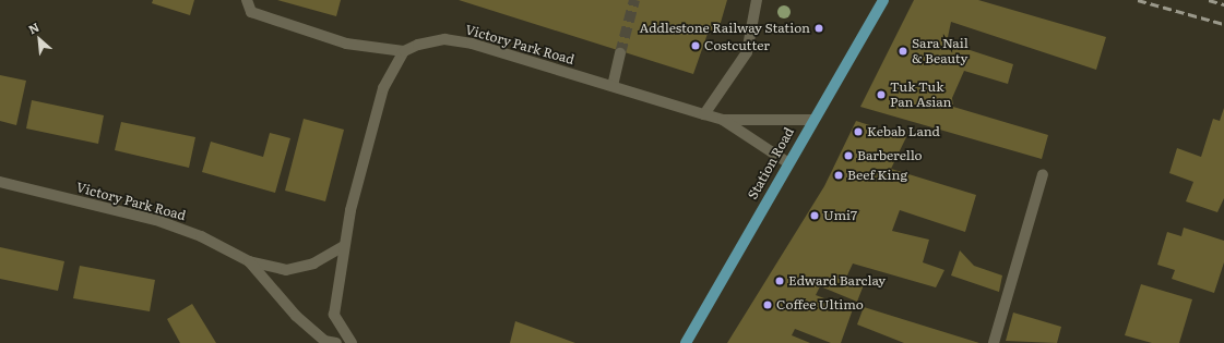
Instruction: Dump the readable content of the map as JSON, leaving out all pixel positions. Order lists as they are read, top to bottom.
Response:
{
  "streets": {
    "main road": ["Station Road"],
    "street": ["Victory Park Road"]
  },
  "crossings": [
    ["Victory Park Road", "Station Road"]
  ],
  "places": [
    "Addlestone Railway Station",
    "Costcutter",
    "Sara Nail & Beauty",
    "Tuk Tuk Pan Asian",
    "Kebab Land",
    "Barberello",
    "Beef King",
    "Umi7",
    "Edward Barclay",
    "Coffee Ultimo"
  ],
  "north": "top left"
}
